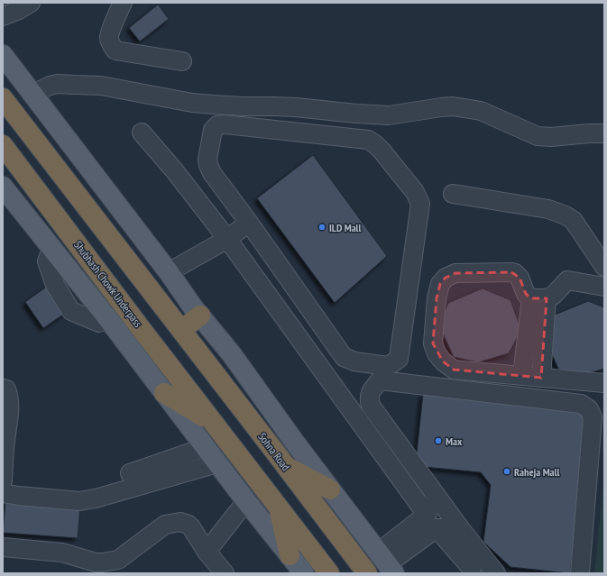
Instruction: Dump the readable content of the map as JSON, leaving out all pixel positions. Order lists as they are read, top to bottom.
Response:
{
  "streets": {
    "highway": ["Shubhash Chowk Underpass", "Sohna Road"]
  },
  "places": ["ILD Mall", "Max", "Raheja Mall"]
}
